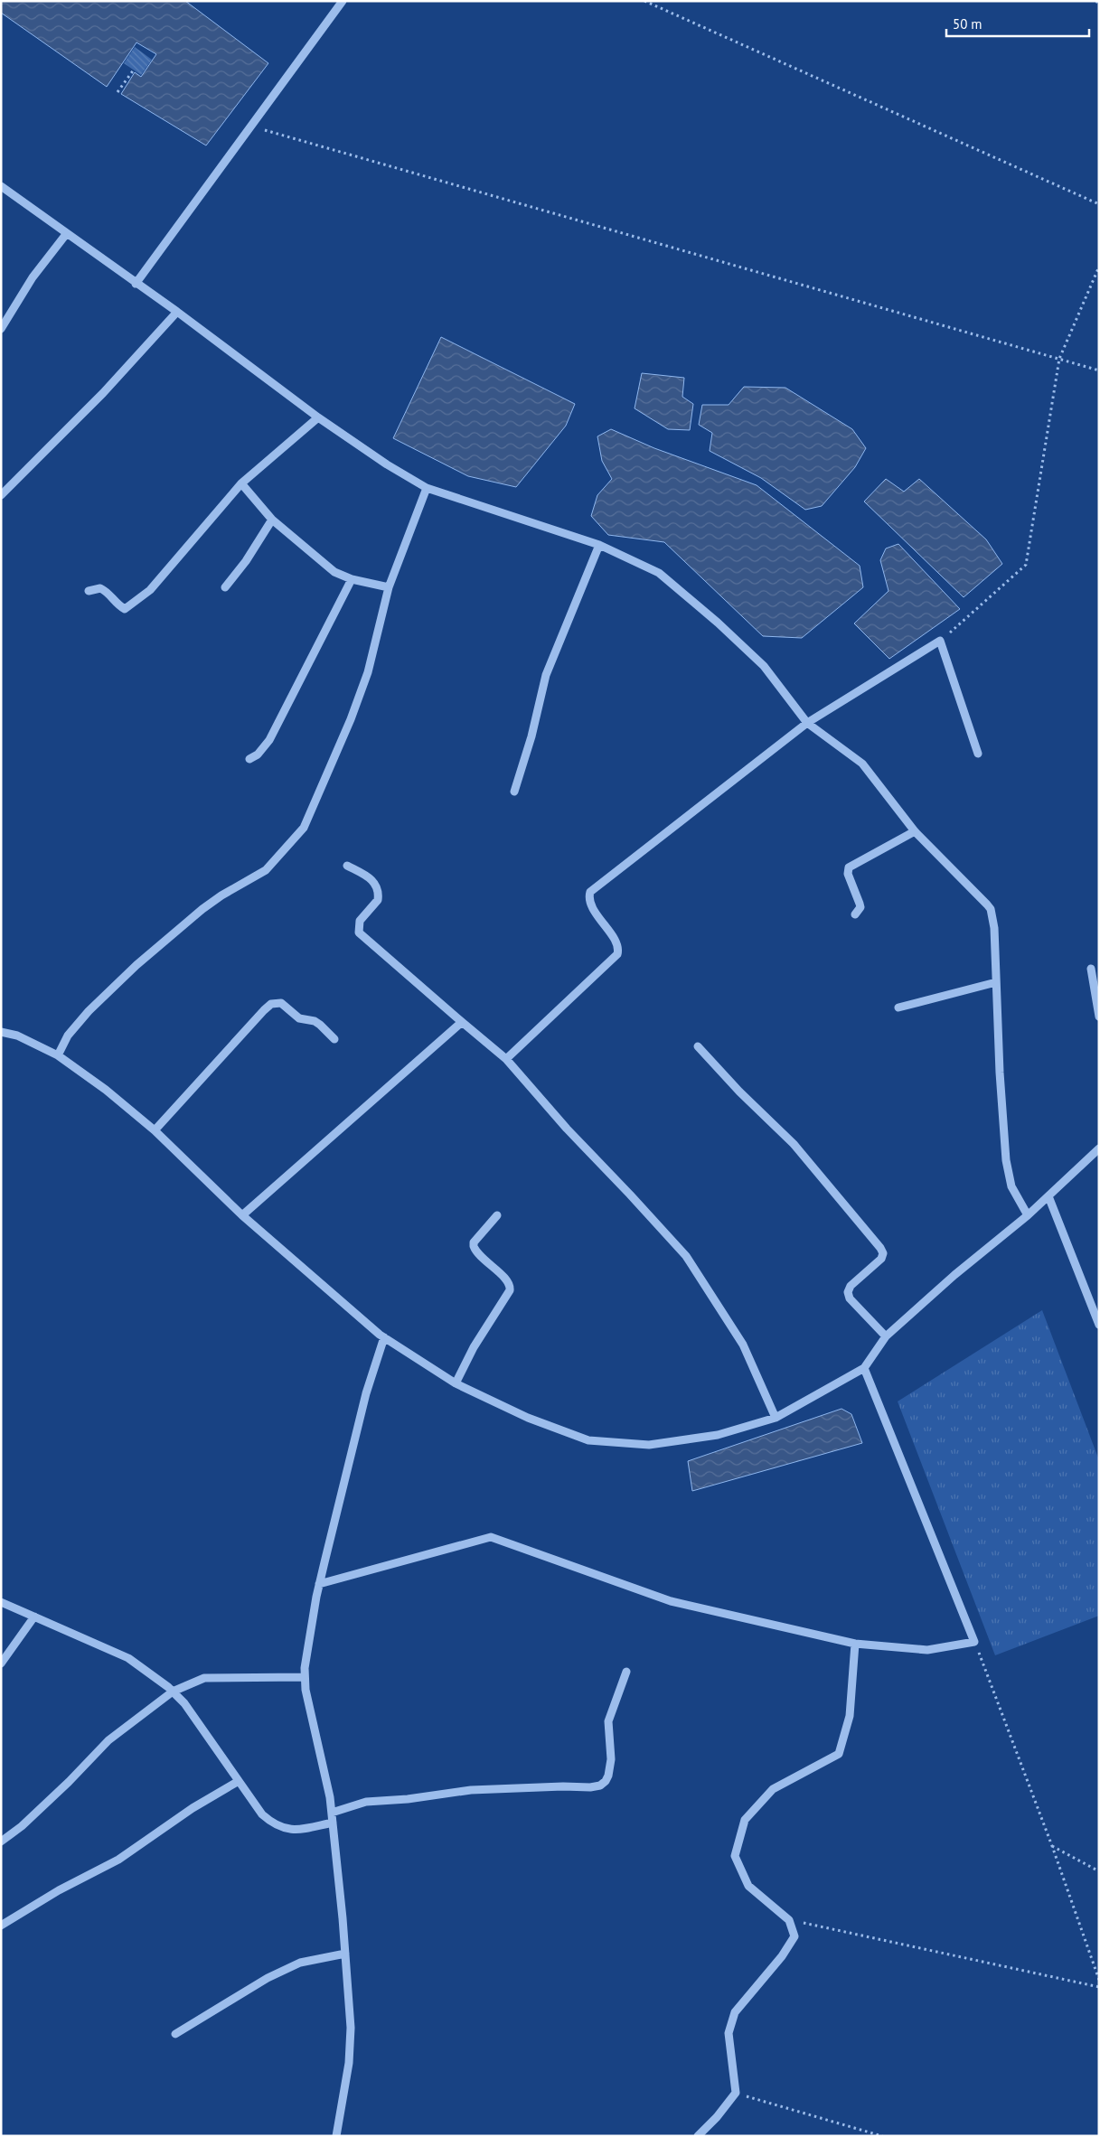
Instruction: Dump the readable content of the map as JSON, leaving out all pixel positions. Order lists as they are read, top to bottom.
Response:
{
  "scale_bar": "50 m"
}
